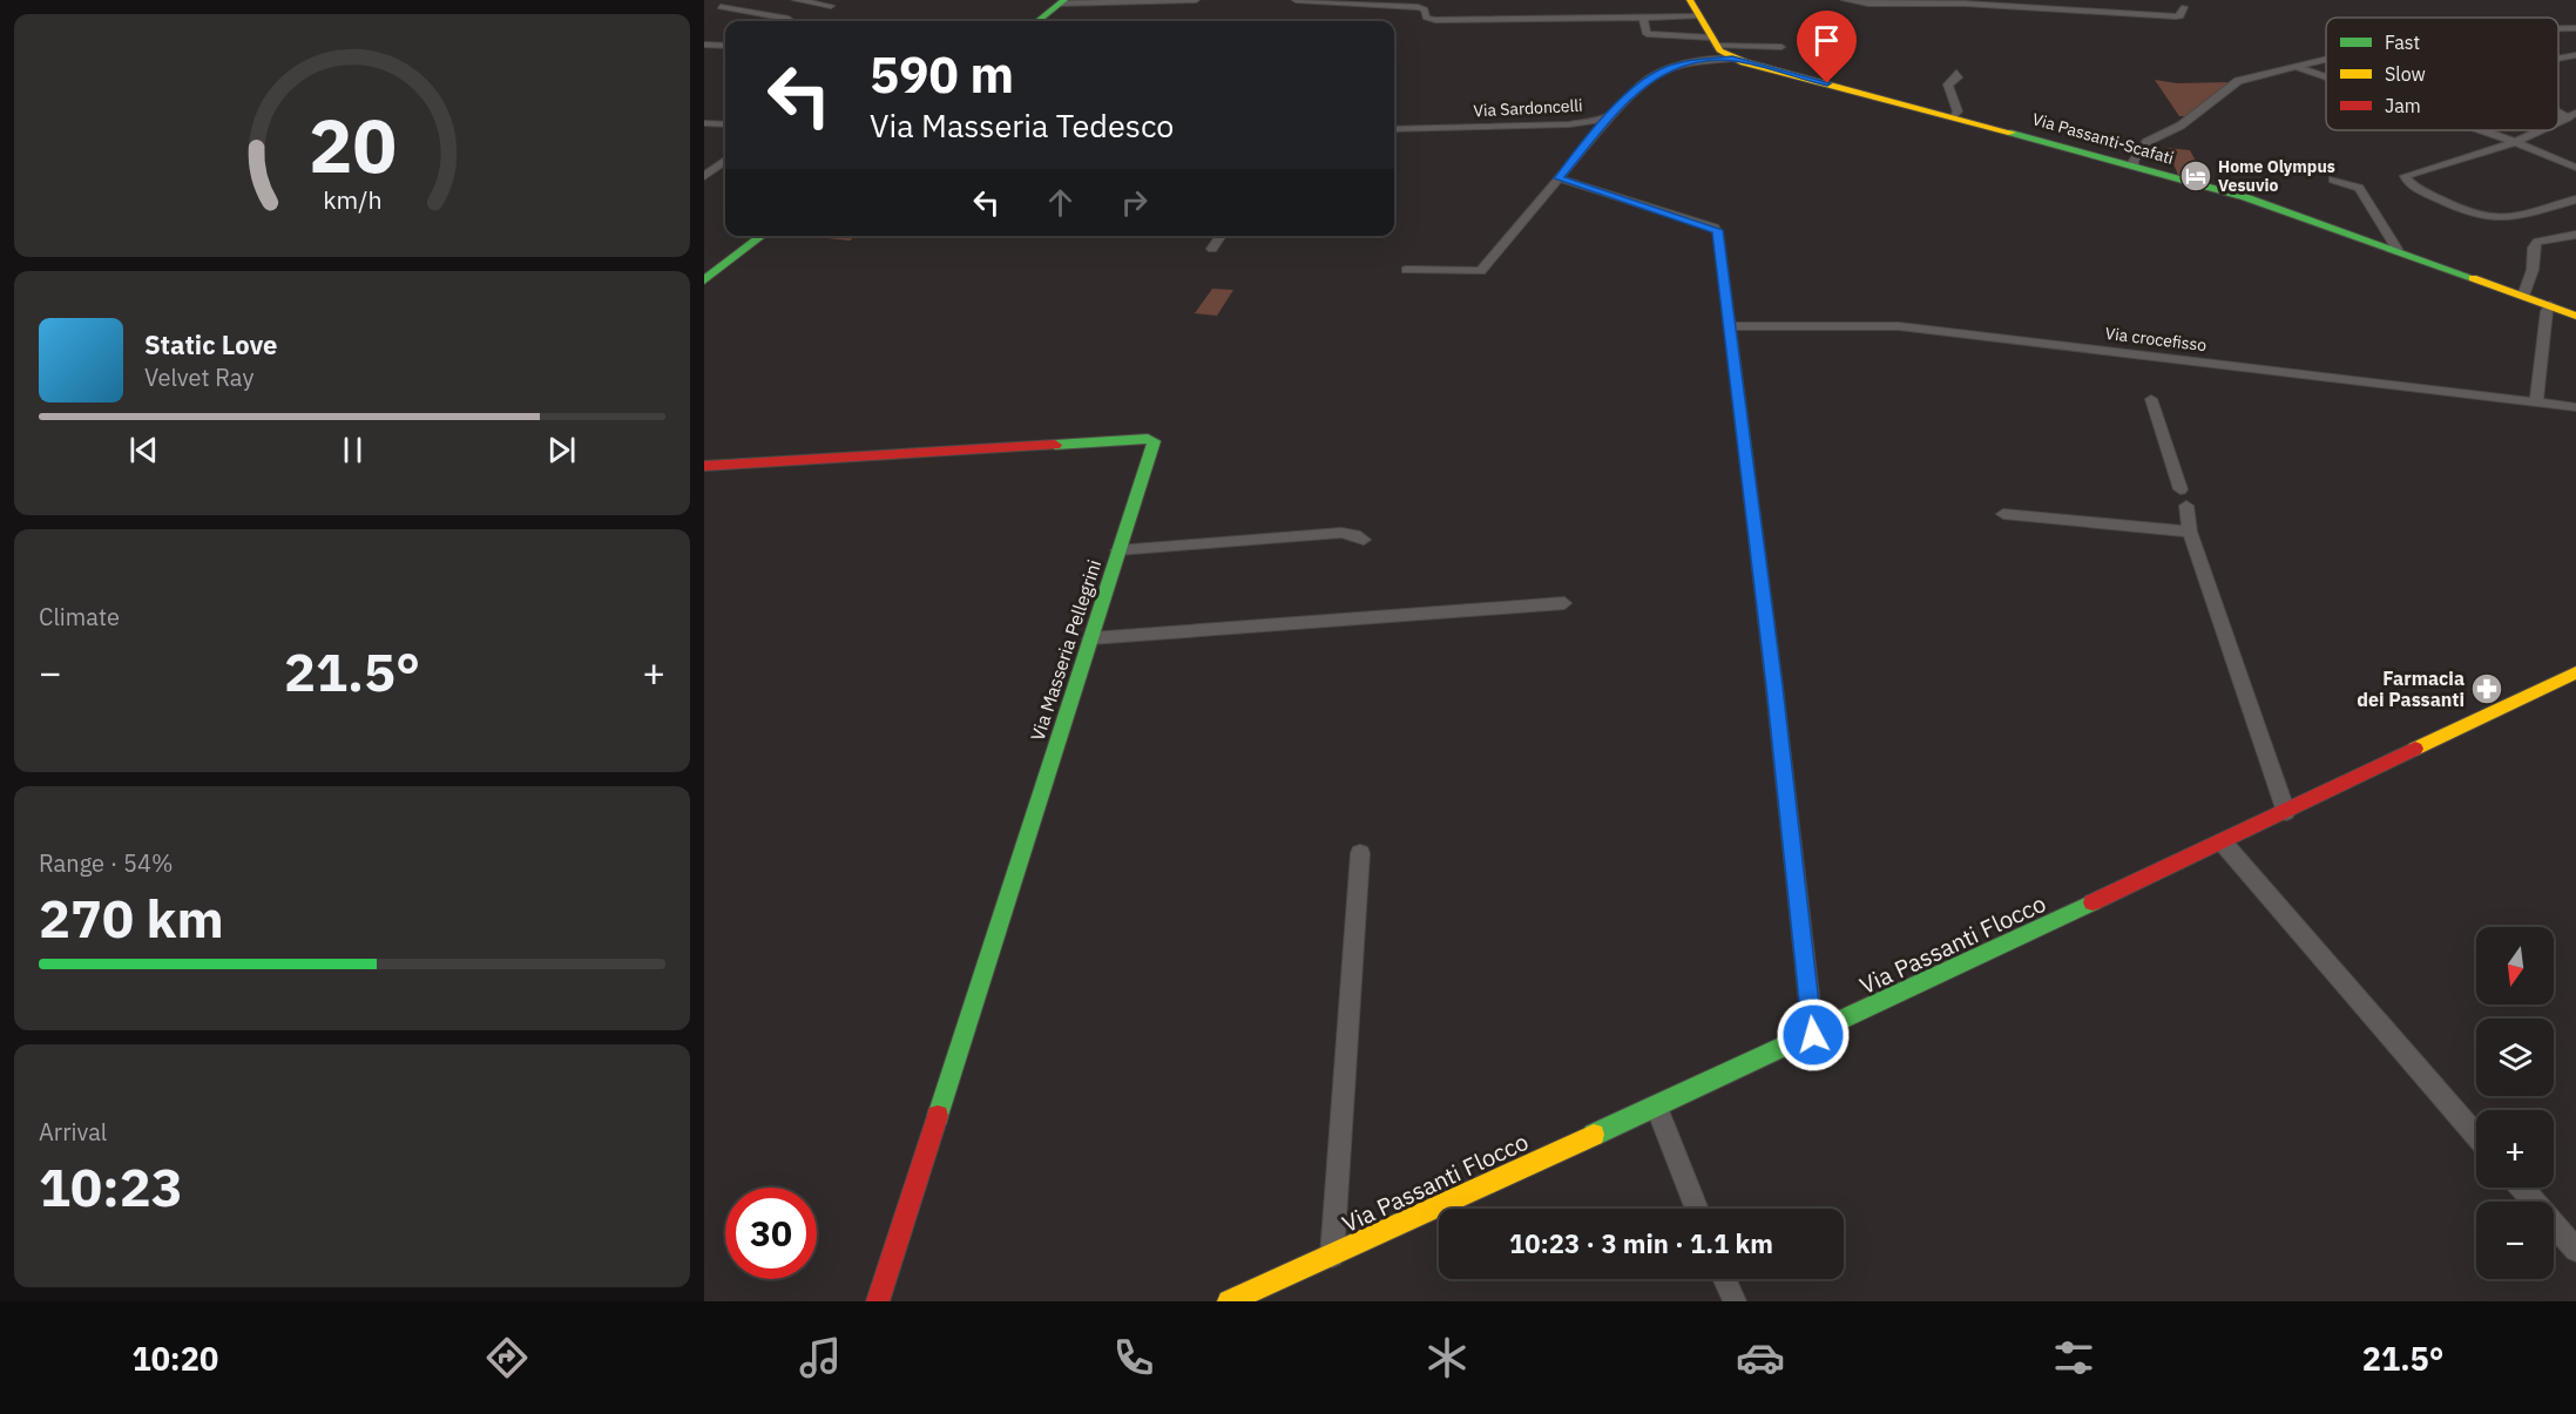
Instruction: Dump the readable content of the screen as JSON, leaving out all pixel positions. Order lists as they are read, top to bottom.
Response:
{
  "streets": {
    "street": [
      "Via Sardoncelli",
      "Via Passanti-Scafati",
      "Via crocefisso",
      "Via Masseria Pellegrini",
      "Via Passanti Flocco"
    ]
  },
  "crossings": [
    ["Via Sardoncelli", "Via Passanti-Scafati"]
  ],
  "places": {
    "hotel": ["Home Olympus Vesuvio"],
    "pharmacy": ["Farmacia dei Passanti"]
  },
  "legend": ["Fast", "Slow", "Jam"],
  "north": "bottom",
  "page": {
    "turn": ["590 m", "Via Masseria Tedesco"],
    "song": ["Static Love", "Velvet Ray"],
    "tile": [
      "Climate",
      ["Range · 54%", "270 km"],
      ["Arrival", "10:23"]
    ],
    "heat": ["−", "21.5°", "+"],
    "map_buttons": ["+", "−"],
    "limit": "30",
    "trip": "10:23 · 3 min · 1.1 km",
    "tabs": ["10:20", "21.5°"],
    "gauge": ["20", "km/h"]
  }
}
